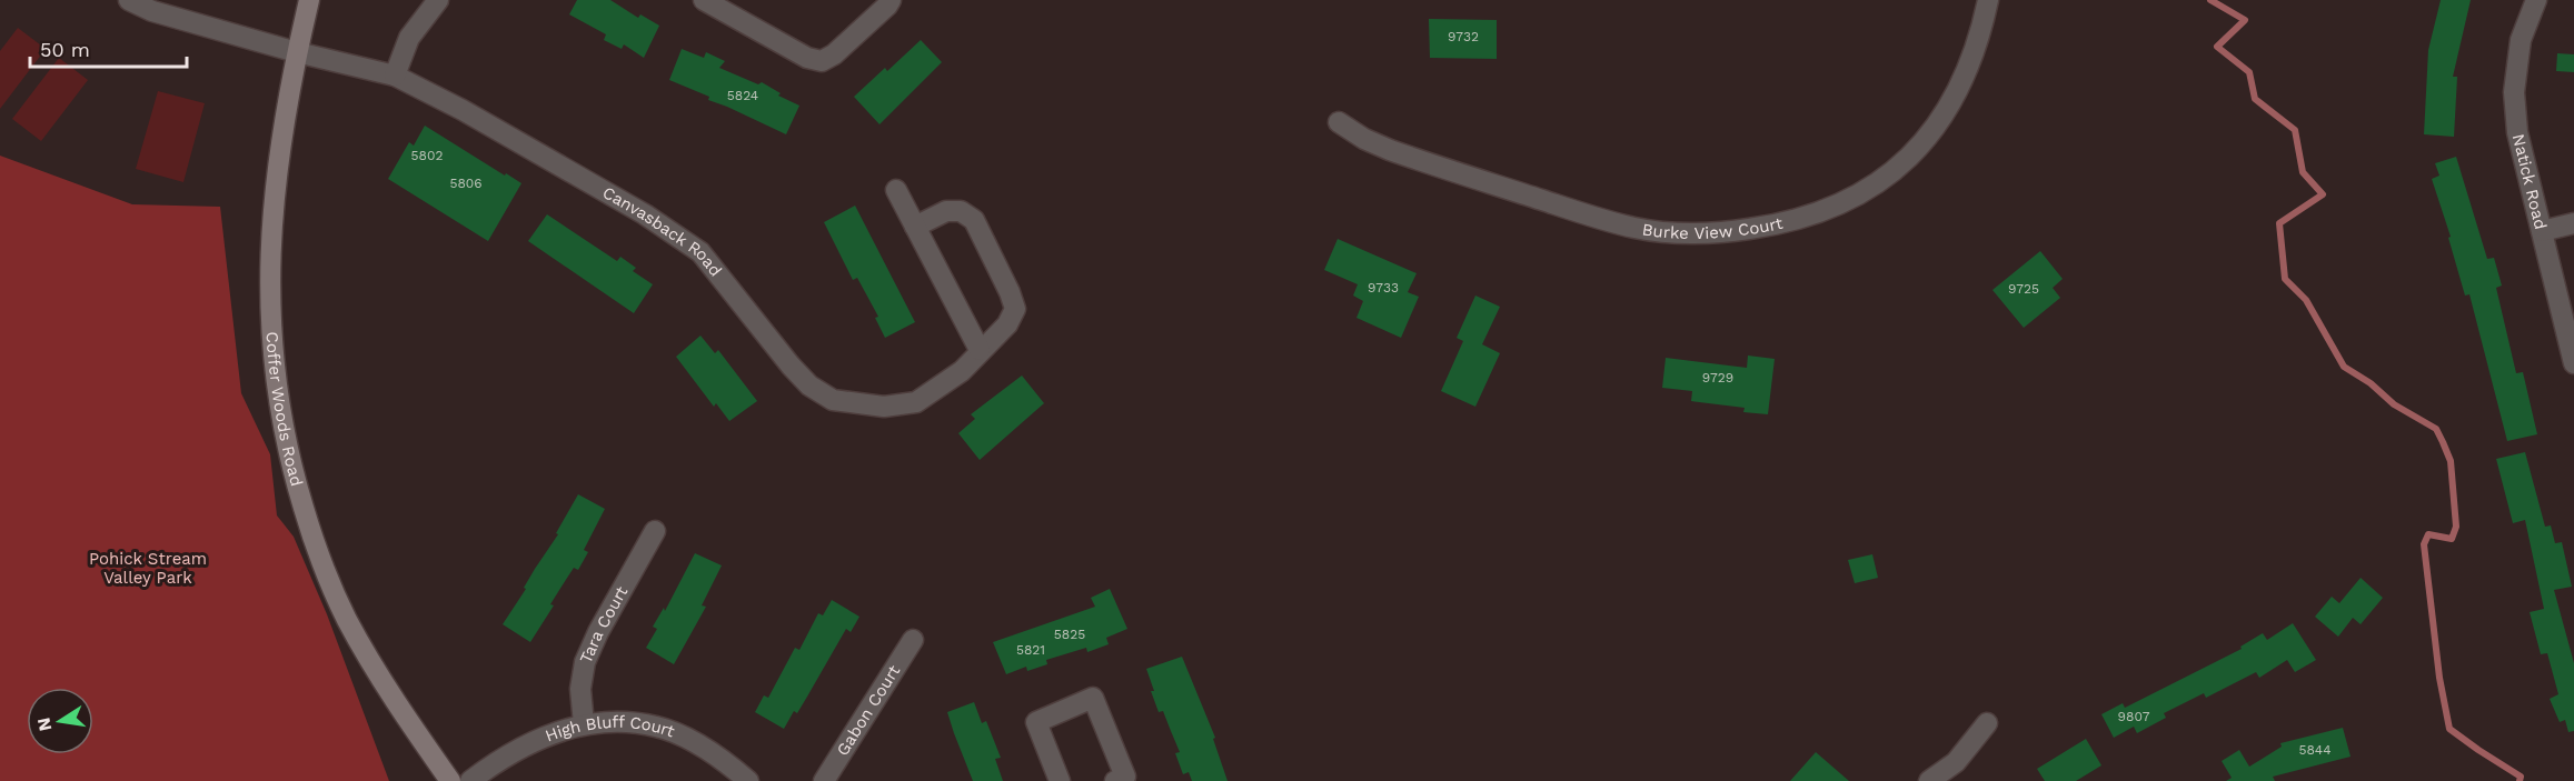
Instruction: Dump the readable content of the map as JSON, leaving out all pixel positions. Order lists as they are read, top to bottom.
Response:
{
  "streets": {
    "street": [
      "Natick Road",
      "Burke View Court",
      "Canvasback Road",
      "Coffer Woods Road",
      "Tara Court",
      "Gabon Court",
      "High Bluff Court"
    ]
  },
  "crossings": [
    ["Canvasback Road", "Coffer Woods Road"],
    ["Tara Court", "High Bluff Court"]
  ],
  "parks": ["Pohick Stream Valley Park"],
  "house_numbers": [
    "9732",
    "5824",
    "5802",
    "5806",
    "9733",
    "9725",
    "9729",
    "5825",
    "5821",
    "9807",
    "5844"
  ],
  "scale_bar": "50 m",
  "north": "left"
}
